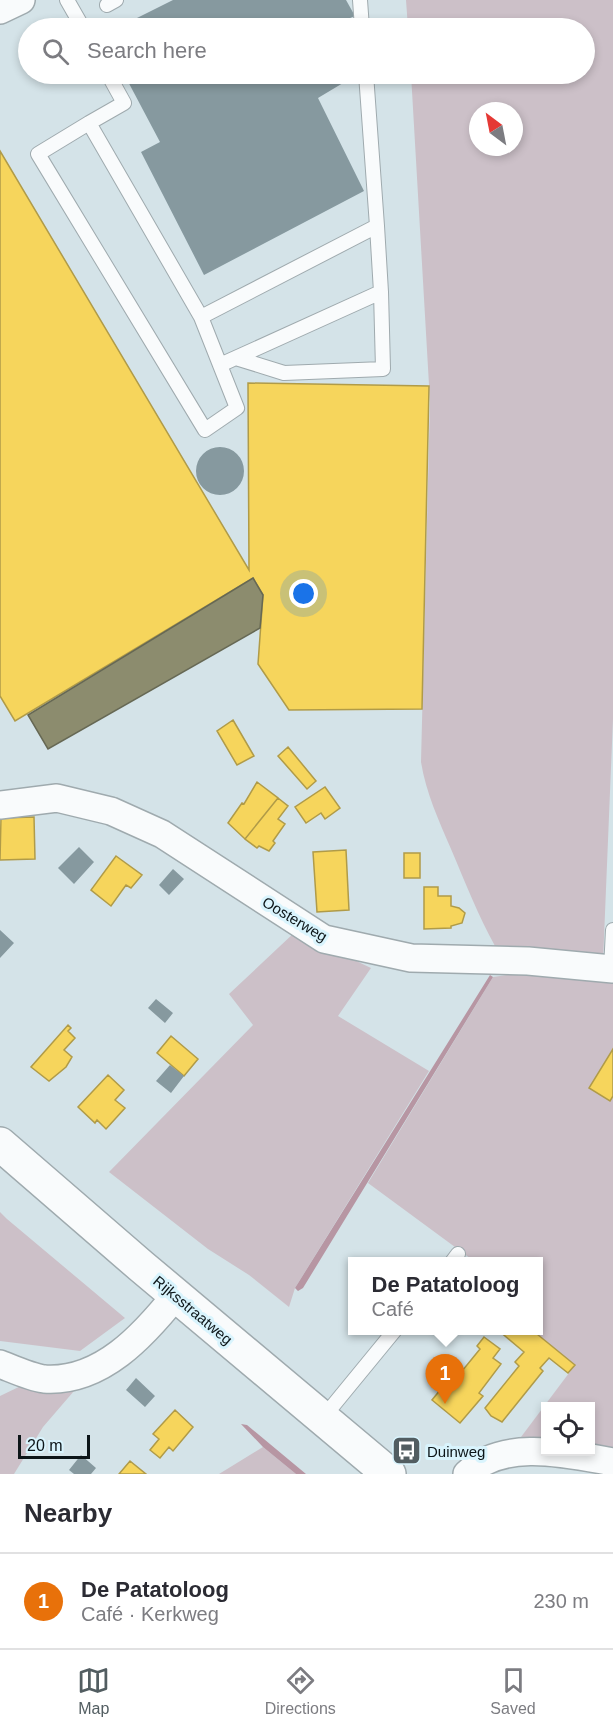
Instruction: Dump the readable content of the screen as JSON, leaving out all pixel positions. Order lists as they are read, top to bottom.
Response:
{
  "streets": {
    "main road": ["Rijksstraatweg"],
    "street": ["Oosterweg"]
  },
  "places": {
    "bus stop": ["Duinweg"]
  },
  "scale_bar": "20 m",
  "north": "top left",
  "page": {
    "search": "Search here",
    "popup": ["De Patatoloog", "Café"],
    "pins": "1",
    "scale": "20 m",
    "heading": "Nearby",
    "list": [
      {
        "mark": "1",
        "name": "De Patatoloog",
        "note": "Café · Kerkweg",
        "value": "230 m"
      }
    ],
    "nav": ["Map", "Directions", "Saved"]
  }
}
